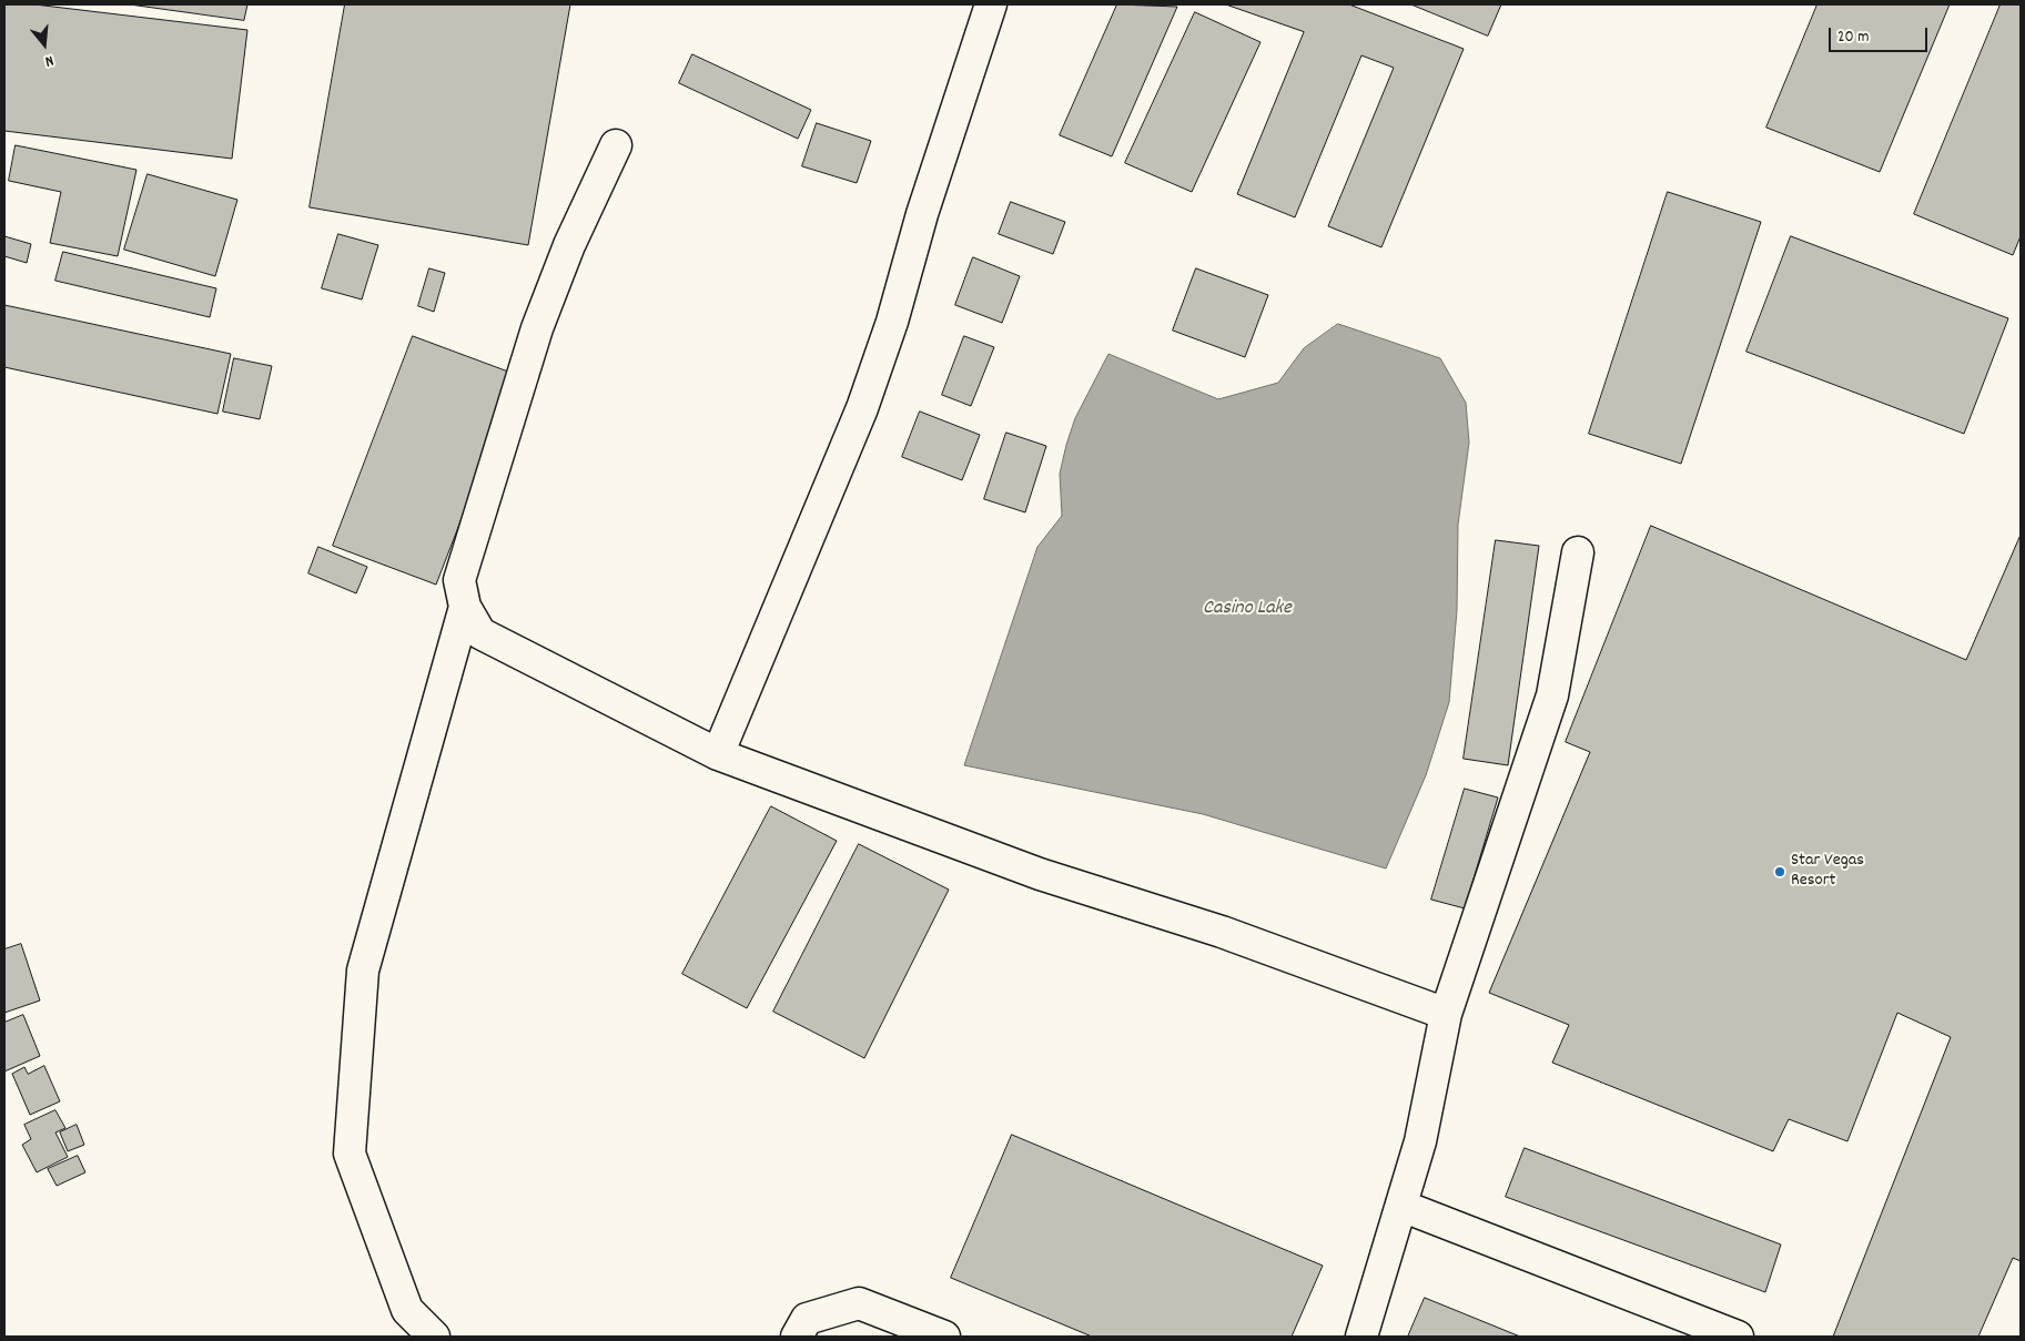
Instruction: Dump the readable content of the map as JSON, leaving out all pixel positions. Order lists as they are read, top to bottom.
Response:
{
  "water": ["Casino Lake"],
  "places": ["Star Vegas Resort"],
  "scale_bar": "20 m",
  "north": "bottom"
}
